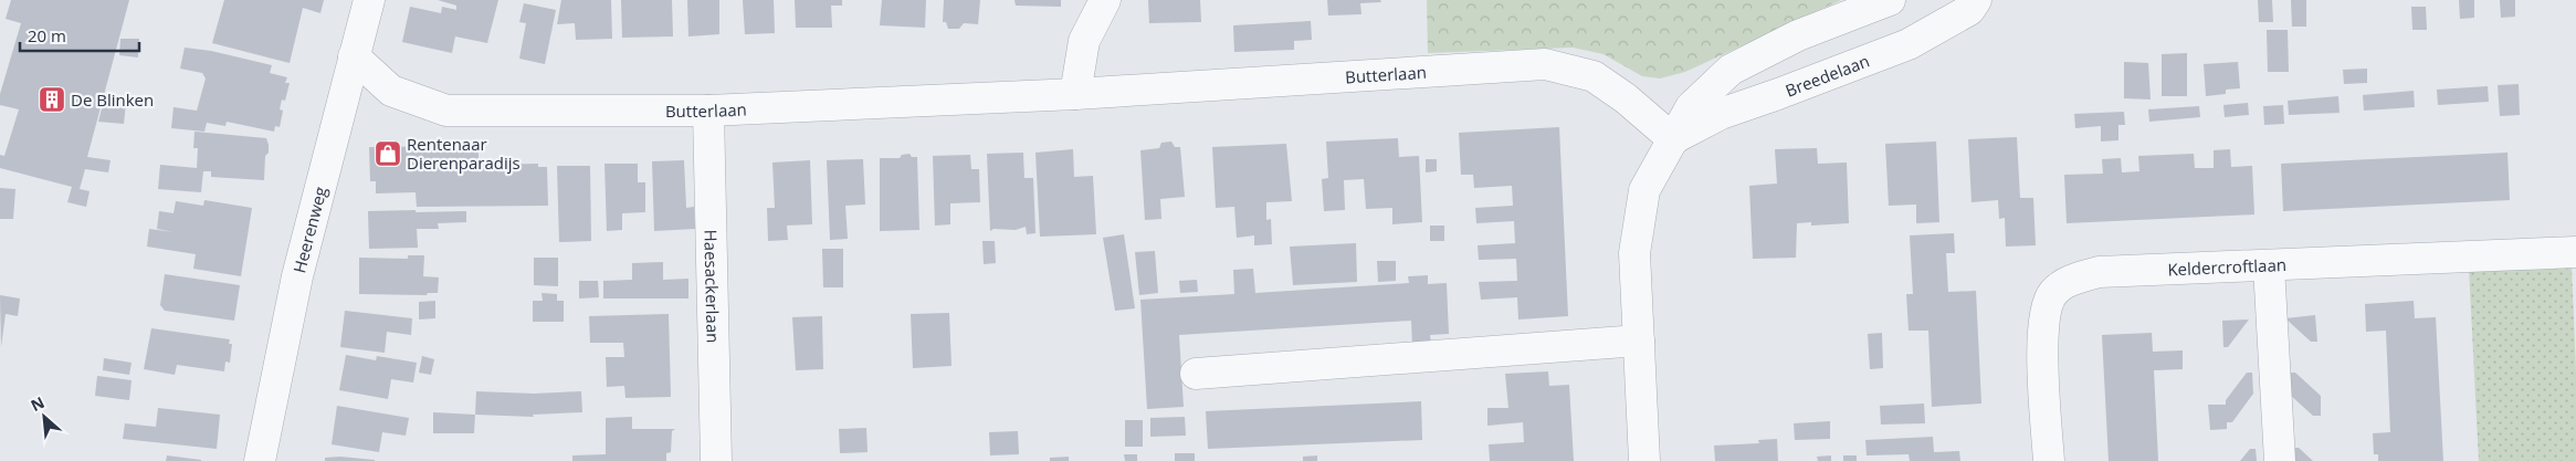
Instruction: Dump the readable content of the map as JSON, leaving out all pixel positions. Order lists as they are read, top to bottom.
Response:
{
  "streets": {
    "street": [
      "Butterlaan",
      "Breedelaan",
      "Heerenweg",
      "Keldercroftlaan",
      "Haesackerlaan"
    ]
  },
  "crossings": [
    ["Butterlaan", "Breedelaan"],
    ["Butterlaan", "Heerenweg"],
    ["Butterlaan", "Haesackerlaan"]
  ],
  "places": {
    "building": ["De Blinken"],
    "shop": ["Rentenaar Dierenparadijs"]
  },
  "scale_bar": "20 m",
  "north": "top left"
}
